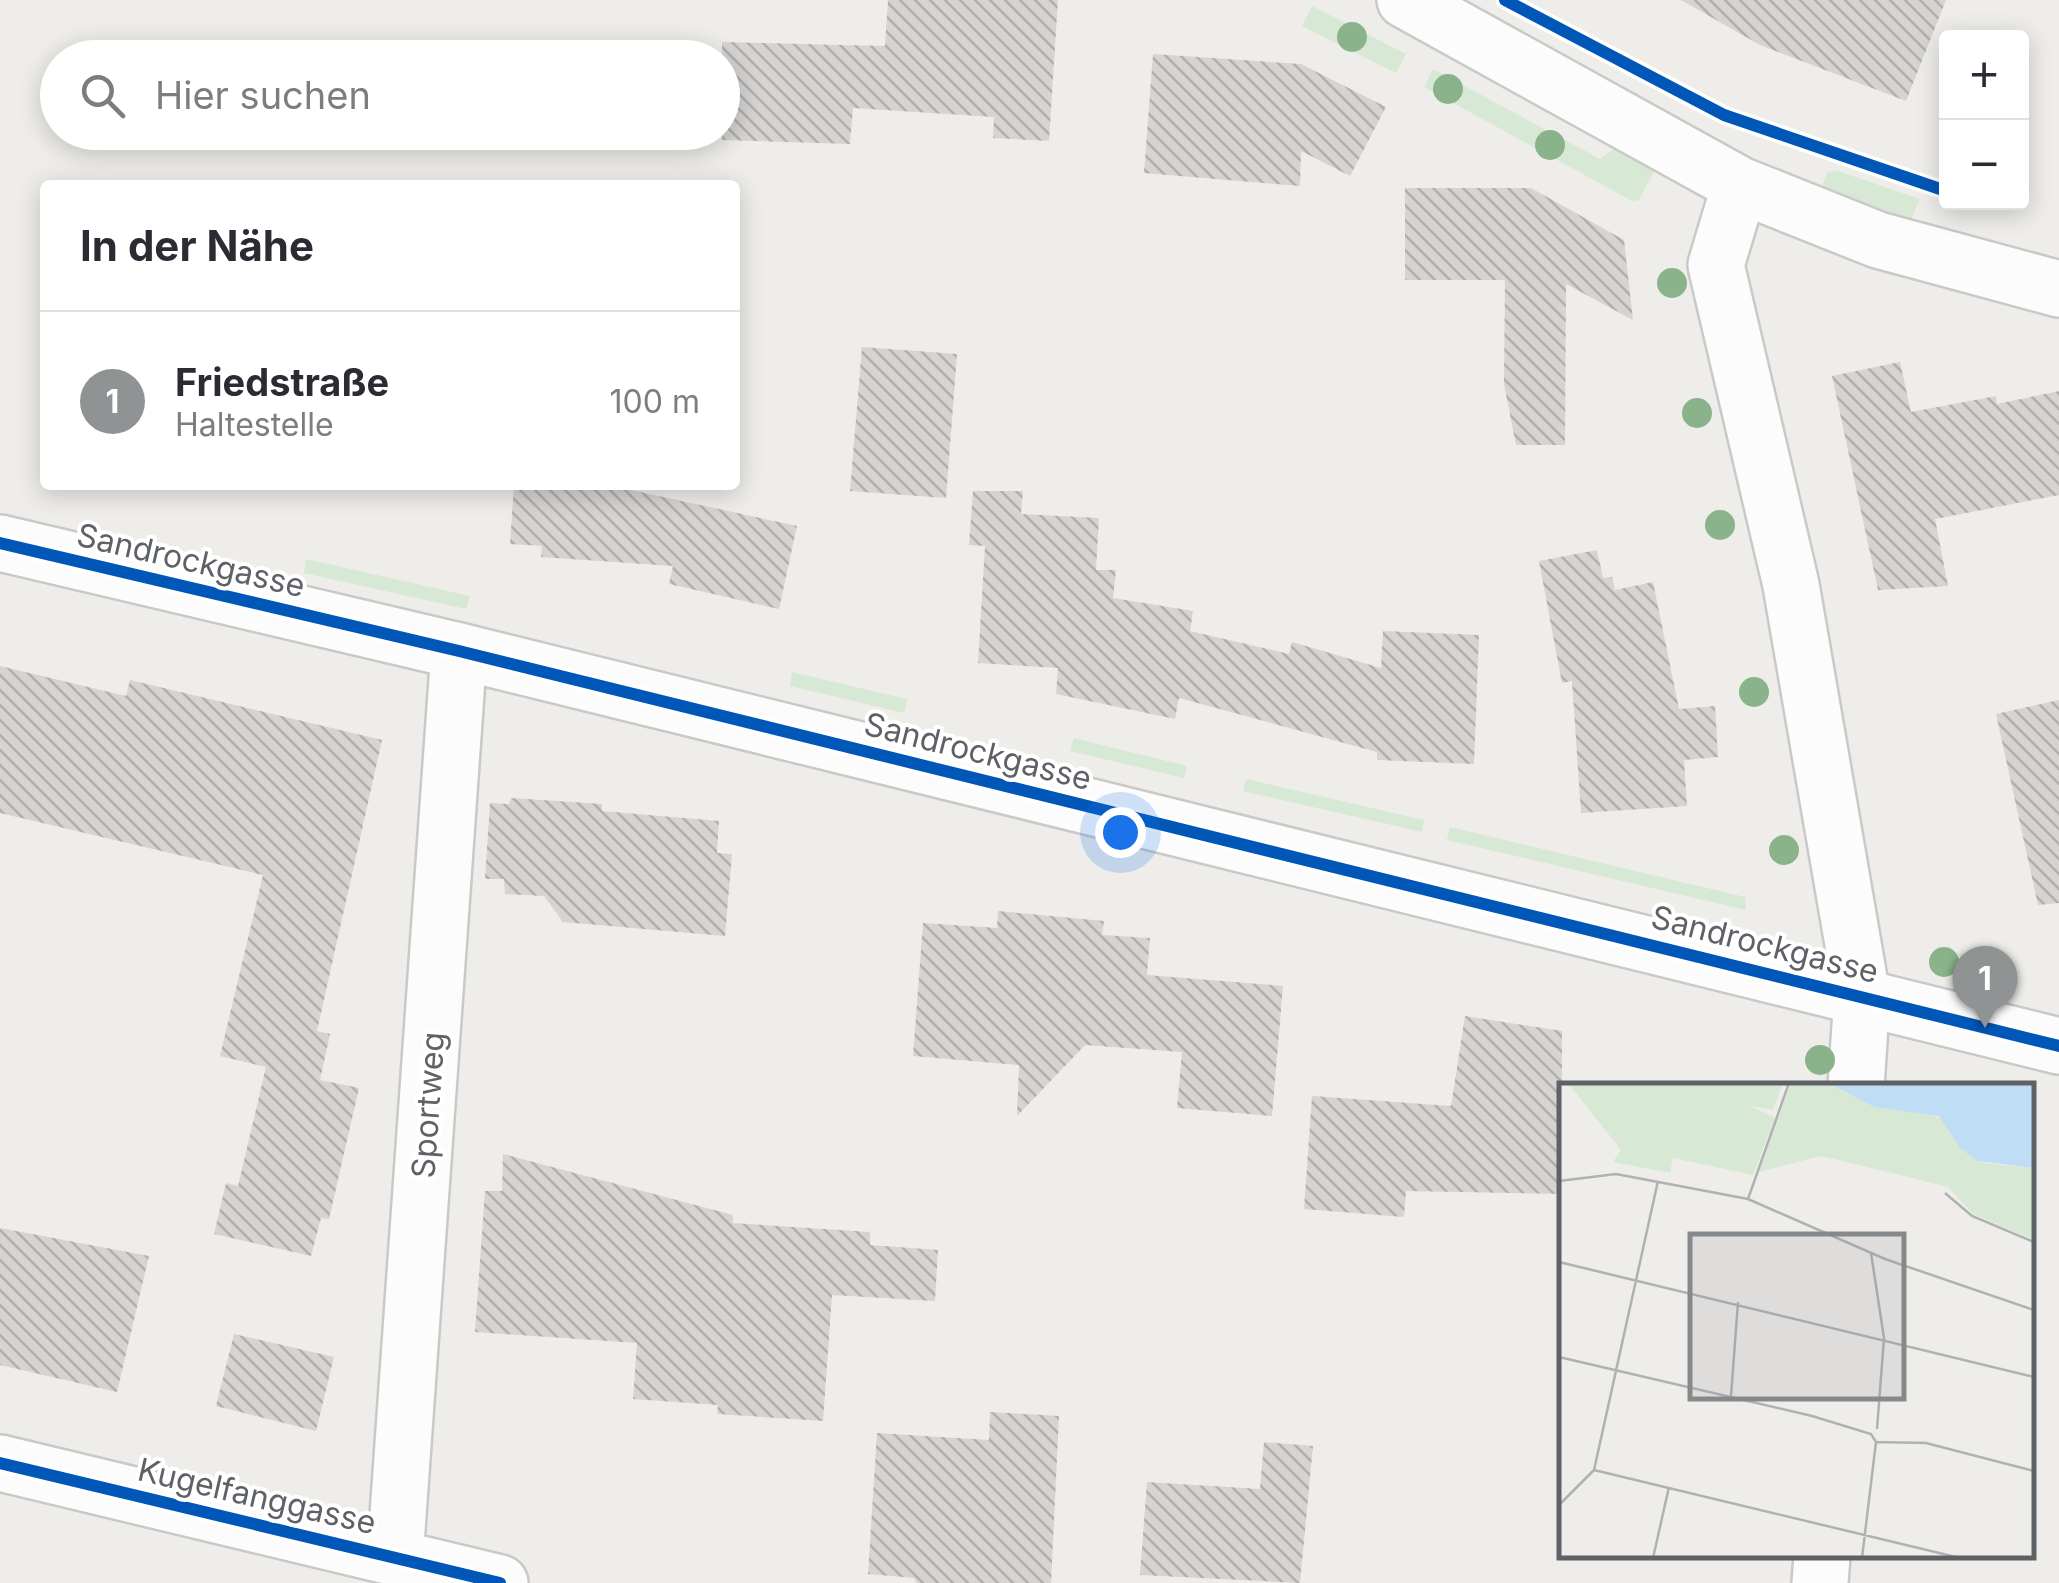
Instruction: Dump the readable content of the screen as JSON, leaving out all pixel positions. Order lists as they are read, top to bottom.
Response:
{
  "streets": {
    "street": ["Sandrockgasse", "Sportweg", "Kugelfanggasse"]
  },
  "crossings": [
    ["Sandrockgasse", "Sportweg"],
    ["Sportweg", "Kugelfanggasse"]
  ],
  "page": {
    "map_buttons": ["+", "−"],
    "search": "Hier suchen",
    "heading": "In der Nähe",
    "list": [
      {
        "mark": "1",
        "name": "Friedstraße",
        "note": "Haltestelle",
        "value": "100 m"
      }
    ],
    "pins": "1"
  }
}
